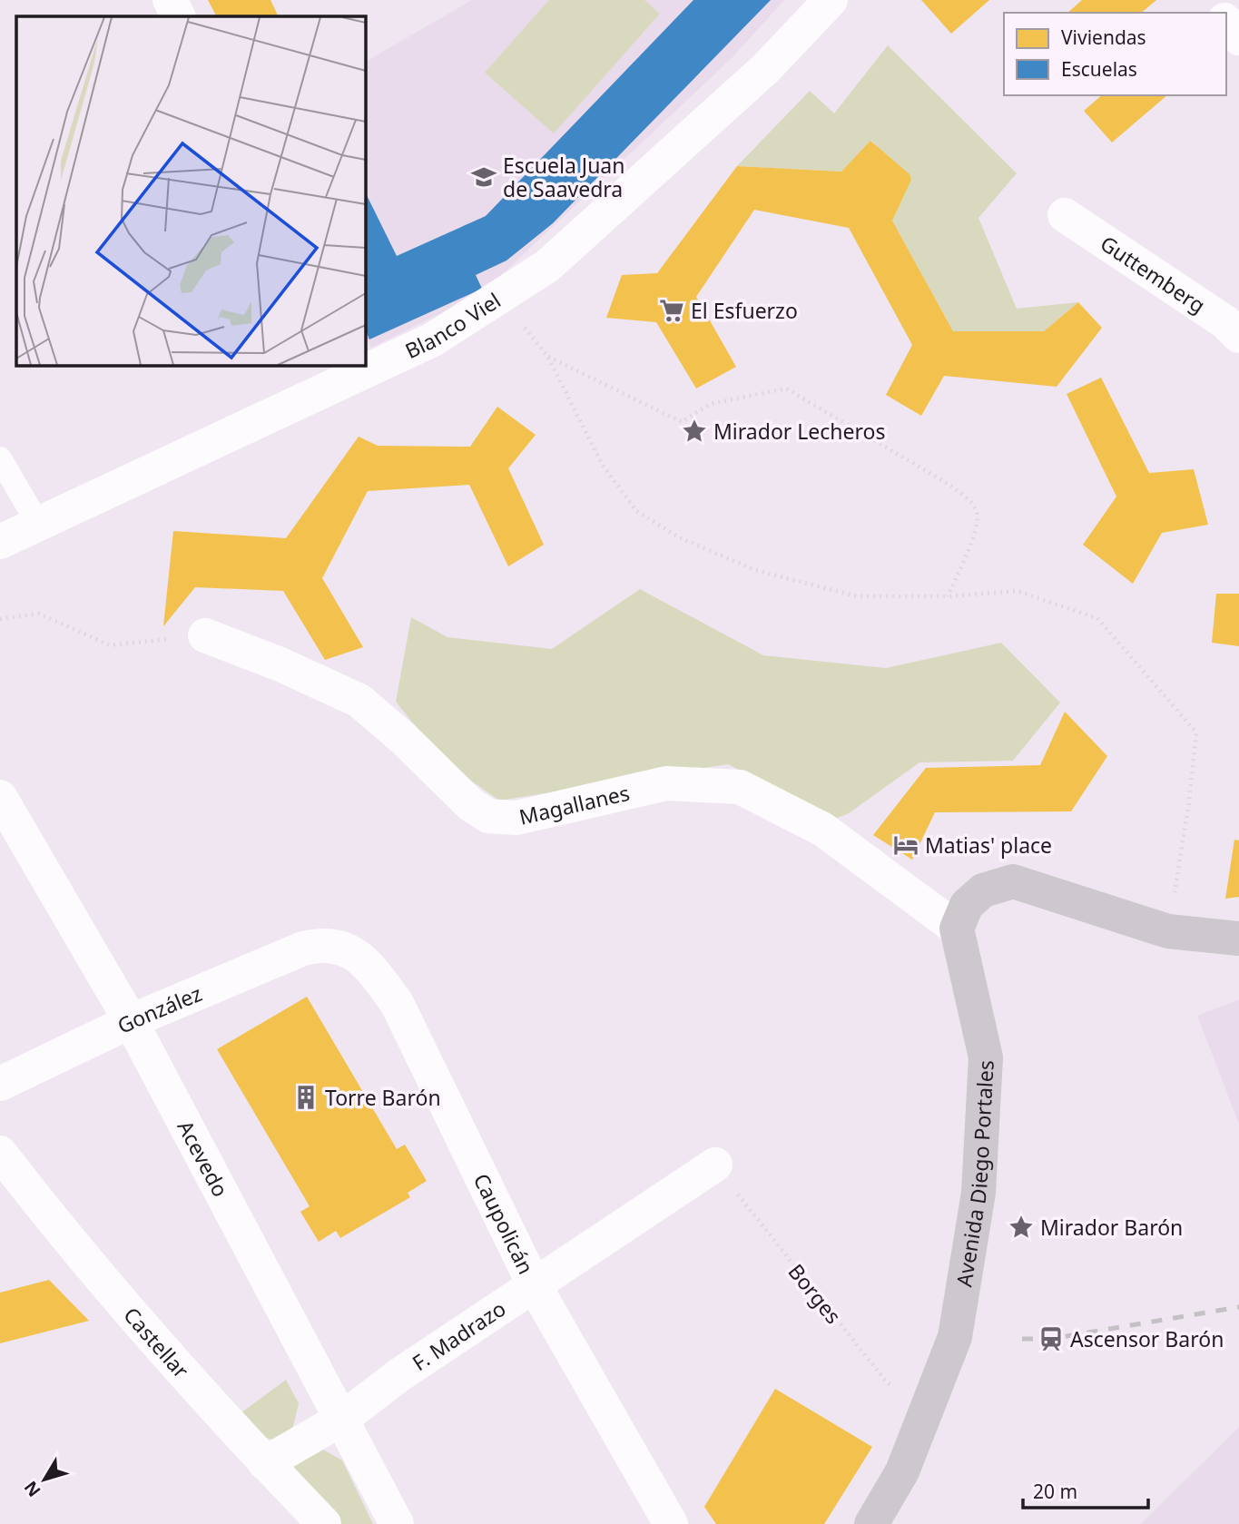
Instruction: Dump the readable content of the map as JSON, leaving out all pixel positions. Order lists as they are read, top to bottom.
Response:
{
  "streets": {
    "main road": ["Avenida Diego Portales"],
    "street": [
      "Guttemberg",
      "Blanco Viel",
      "Magallanes",
      "González",
      "Acevedo",
      "Caupolicán",
      "F. Madrazo",
      "Castellar"
    ],
    "path": ["Borges"]
  },
  "crossings": [
    ["Magallanes", "Avenida Diego Portales"],
    ["González", "Acevedo"],
    ["González", "Caupolicán"],
    ["Acevedo", "F. Madrazo"],
    ["Avenida Diego Portales", "Borges"],
    ["Caupolicán", "F. Madrazo"],
    ["Borges", "F. Madrazo"],
    ["F. Madrazo", "Castellar"]
  ],
  "places": {
    "school or university": ["Escuela Juan de Saavedra"],
    "supermarket": ["El Esfuerzo"],
    "place": ["Mirador Lecheros", "Mirador Barón"],
    "hotel": ["Matias' place"],
    "building": ["Torre Barón"],
    "station": ["Ascensor Barón"]
  },
  "legend": ["Viviendas", "Escuelas"],
  "scale_bar": "20 m",
  "north": "bottom left"
}
